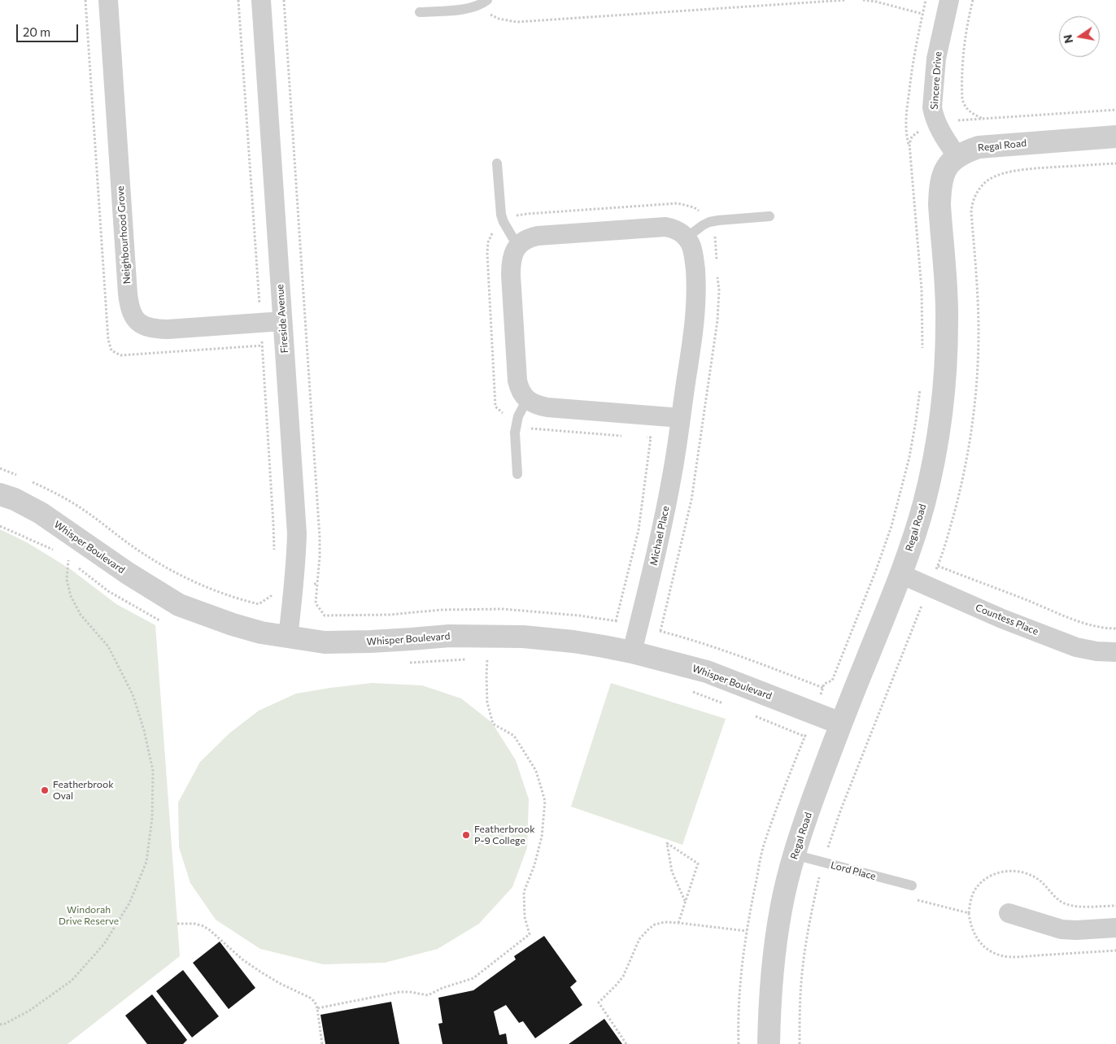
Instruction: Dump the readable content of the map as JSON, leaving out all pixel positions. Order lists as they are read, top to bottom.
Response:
{
  "streets": {
    "street": [
      "Sincere Drive",
      "Regal Road",
      "Neighbourhood Grove",
      "Fireside Avenue",
      "Michael Place",
      "Whisper Boulevard",
      "Countess Place"
    ],
    "lane": ["Lord Place"]
  },
  "crossings": [
    ["Sincere Drive", "Regal Road"],
    ["Regal Road", "Whisper Boulevard"],
    ["Regal Road", "Countess Place"],
    ["Regal Road", "Lord Place"],
    ["Neighbourhood Grove", "Fireside Avenue"],
    ["Fireside Avenue", "Whisper Boulevard"],
    ["Michael Place", "Whisper Boulevard"]
  ],
  "parks": ["Windorah Drive Reserve"],
  "places": ["Featherbrook Oval", "Featherbrook P-9 College"],
  "scale_bar": "20 m",
  "north": "left"
}
